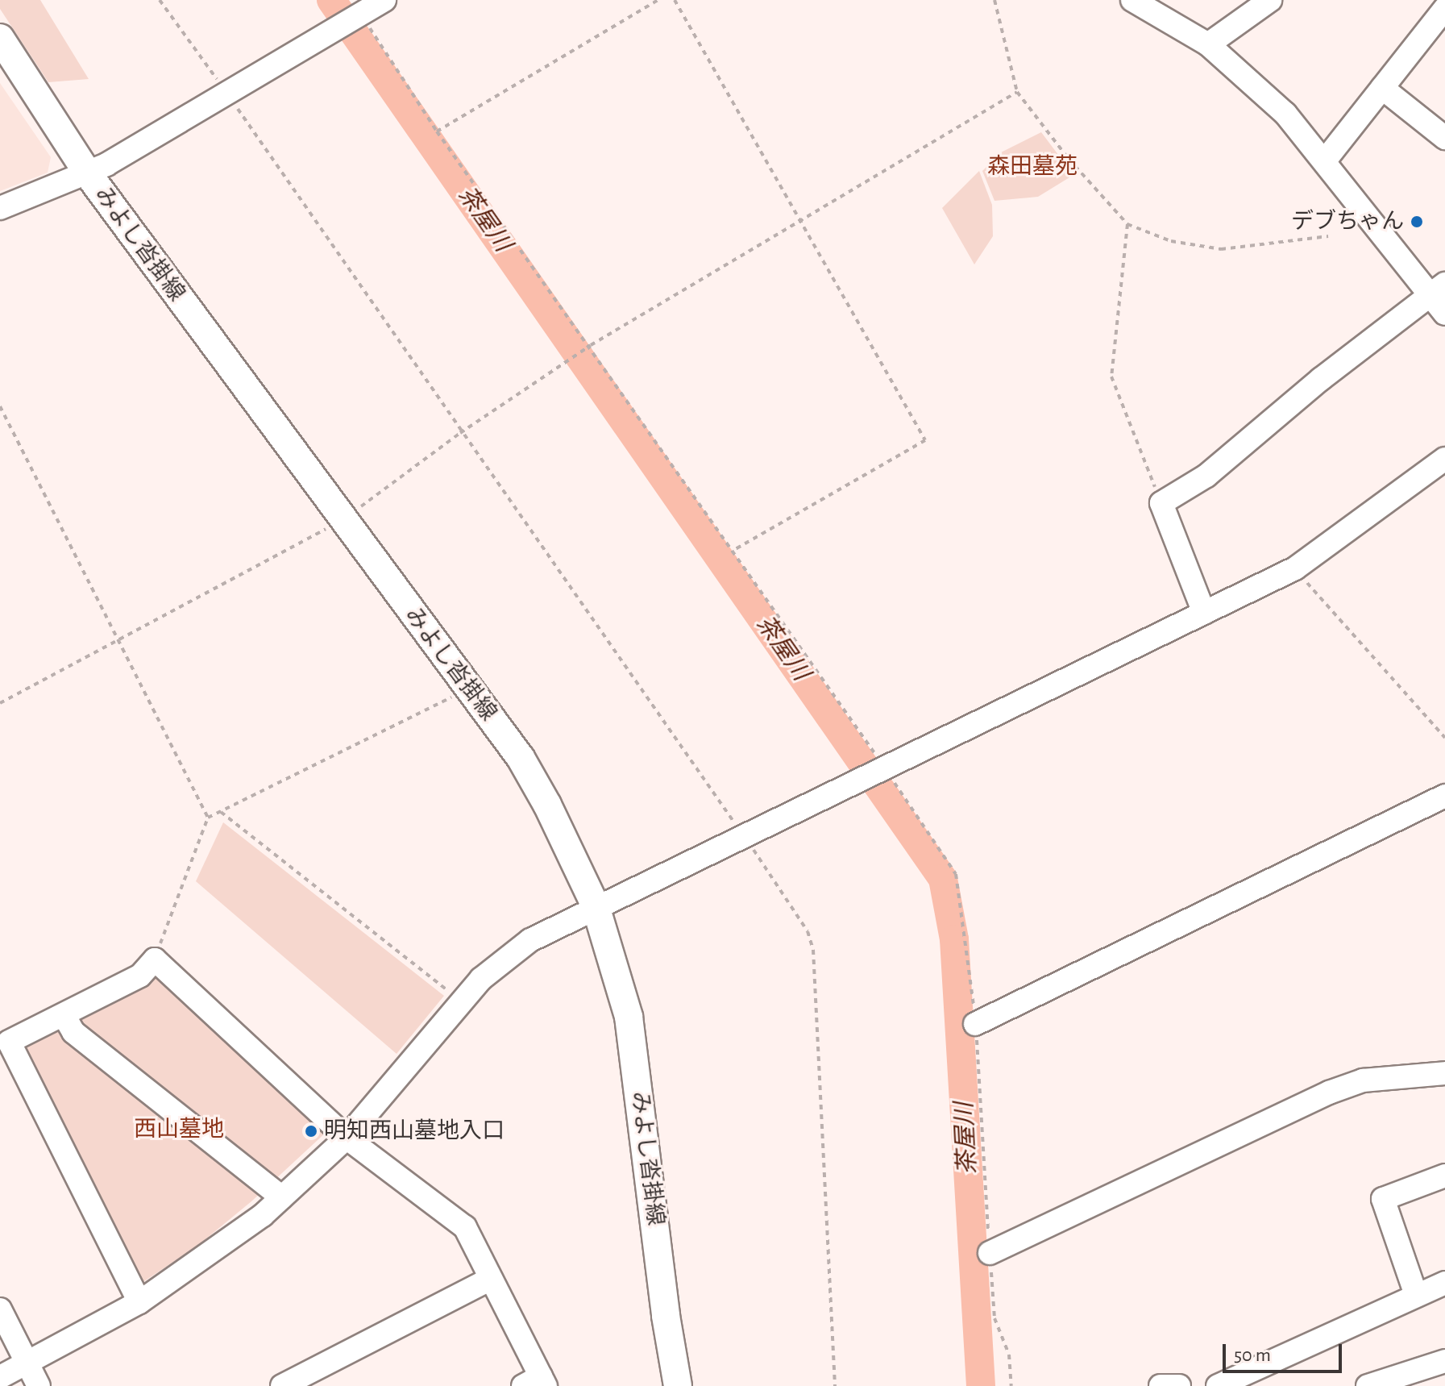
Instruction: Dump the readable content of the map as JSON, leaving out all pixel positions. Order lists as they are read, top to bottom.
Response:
{
  "streets": {
    "main road": ["みよし沓掛線"]
  },
  "water": ["茶屋川"],
  "parks": ["森田墓苑", "西山墓地"],
  "places": ["デブちゃん", "明知西山墓地入口"],
  "scale_bar": "50 m"
}
